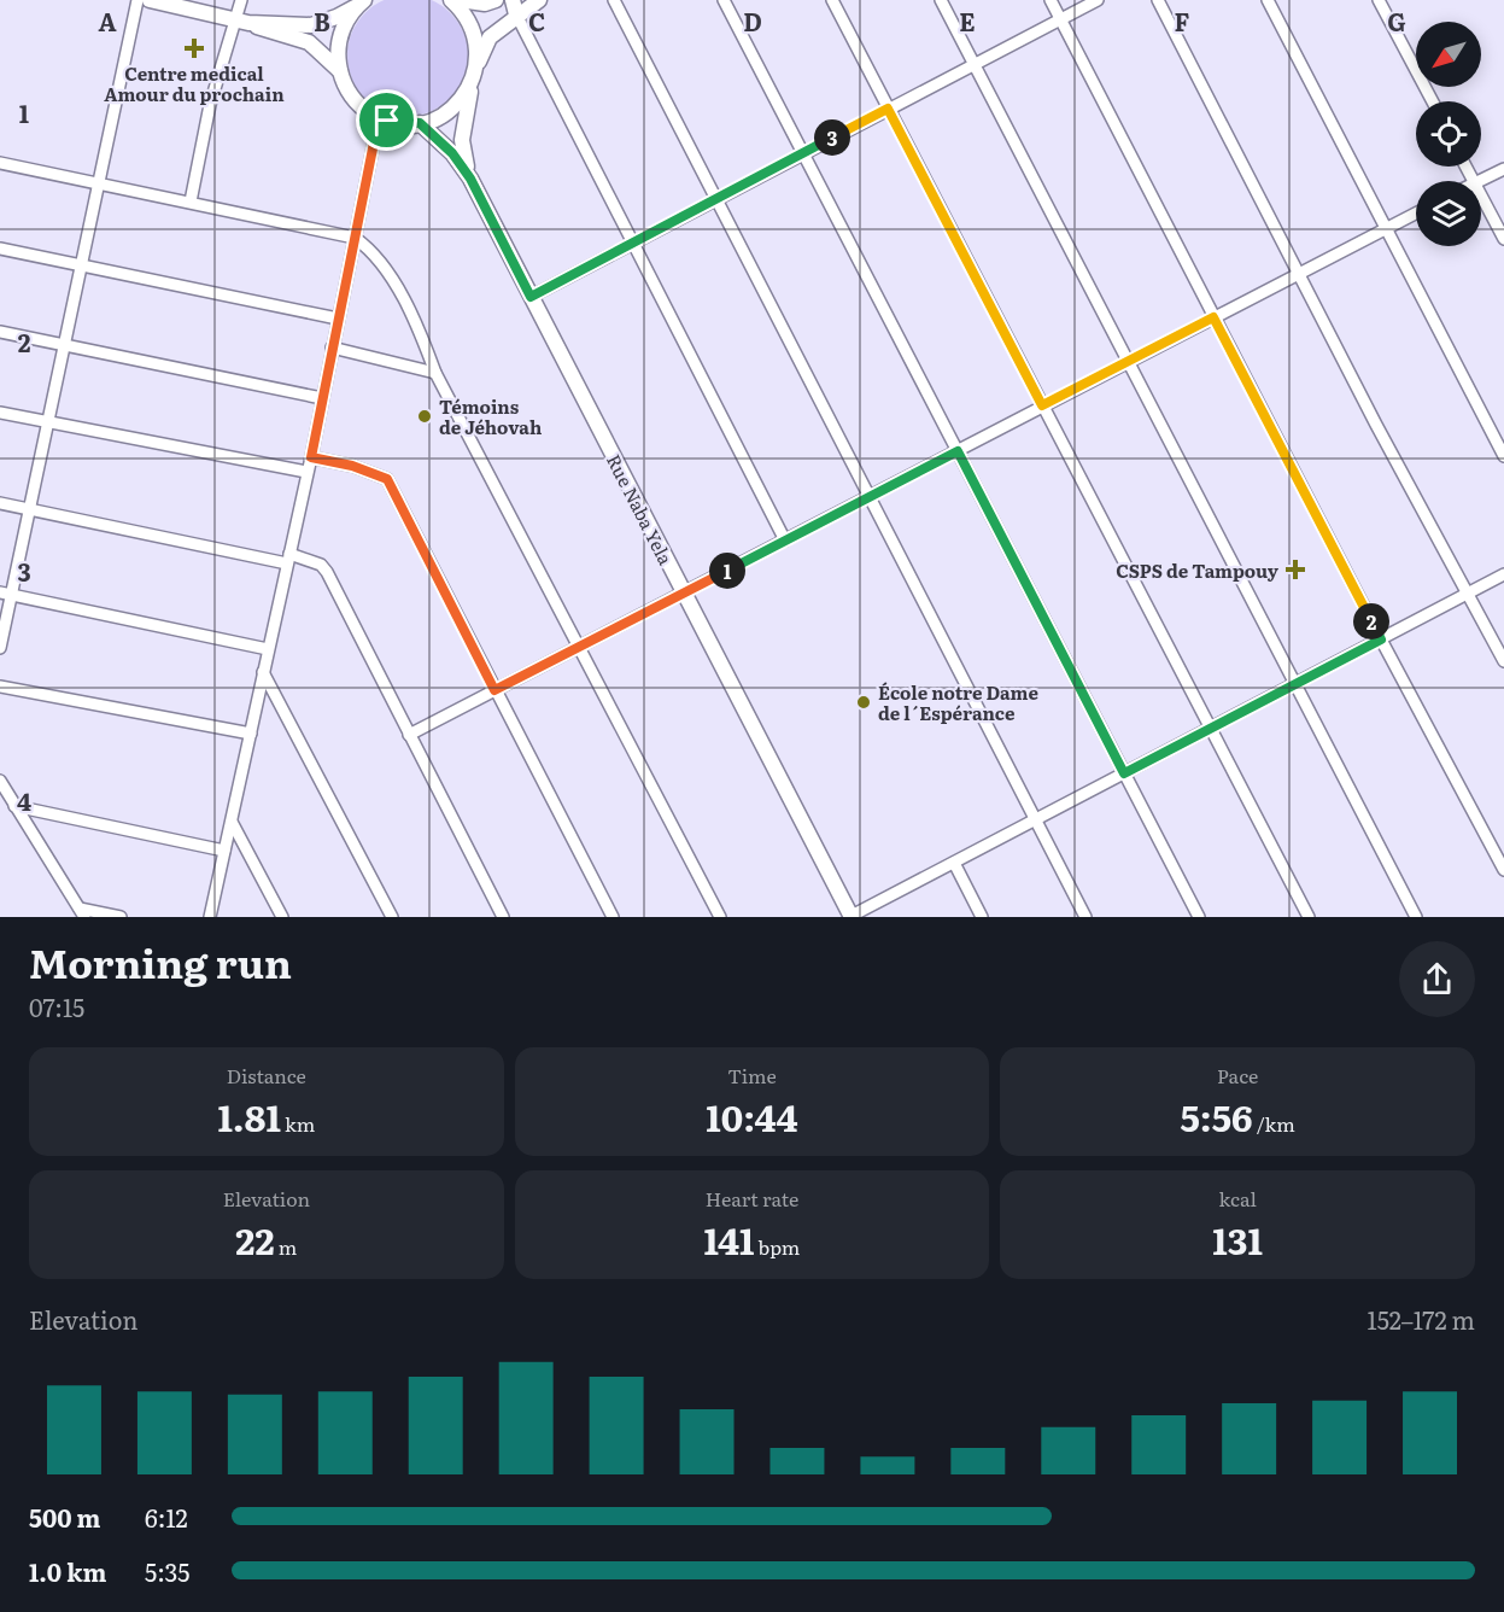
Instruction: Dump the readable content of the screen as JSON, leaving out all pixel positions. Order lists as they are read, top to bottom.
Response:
{
  "streets": {
    "street": ["Rue Naba Yela"]
  },
  "places": {
    "health": ["Centre medical Amour du prochain", "CSPS de Tampouy"],
    "other": ["Témoins de Jéhovah", "École notre Dame de l´Espérance"]
  },
  "north": "bottom left",
  "page": {
    "pins": ["3", "1", "2"],
    "heading": ["Morning run", "07:15"],
    "stats": [
      ["Distance", "1.81 km"],
      ["Time", "10:44"],
      ["Pace", "5:56 /km"],
      ["Elevation", "22 m"],
      ["Heart rate", "141 bpm"],
      ["kcal", "131"]
    ],
    "chart": ["Elevation", "152–172 m"],
    "list": [
      {
        "name": "500 m",
        "note": "6:12"
      },
      {
        "name": "1.0 km",
        "note": "5:35"
      }
    ]
  },
  "grid": {
    "columns": [
      "A",
      "B",
      "C",
      "D",
      "E",
      "F",
      "G"
    ],
    "rows": [
      "1",
      "2",
      "3",
      "4"
    ]
  }
}
